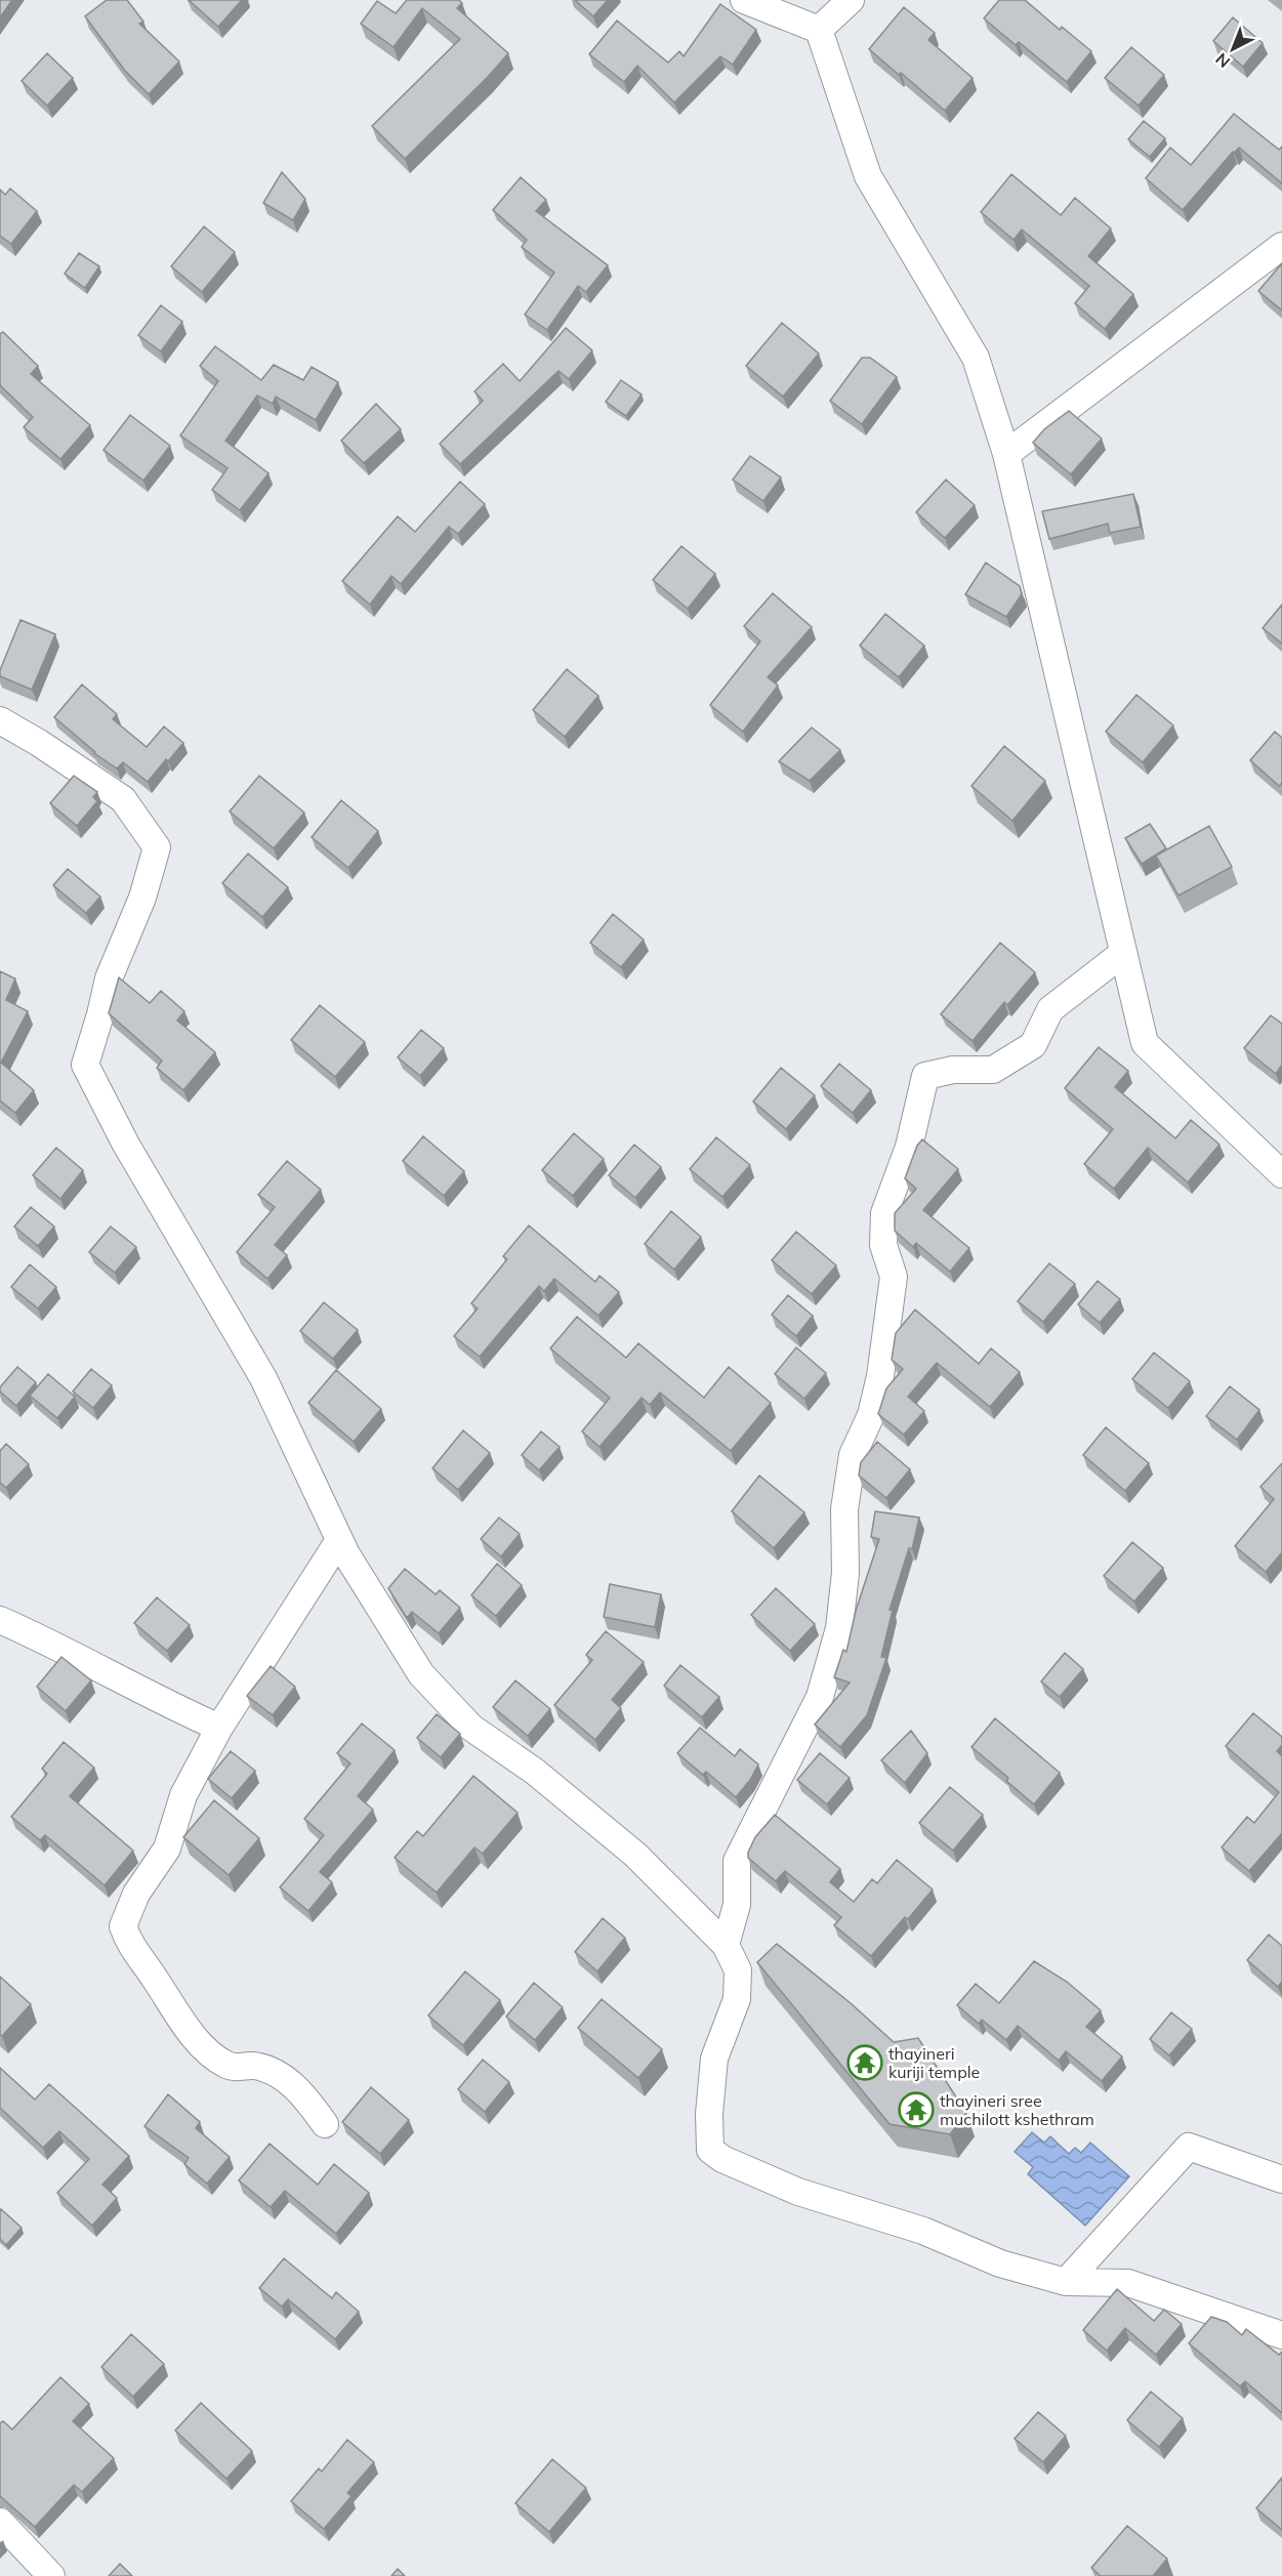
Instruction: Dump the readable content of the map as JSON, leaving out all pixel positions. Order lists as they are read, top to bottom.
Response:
{
  "places": {
    "temple": ["thayineri kuriji temple", "thayineri sree muchilott kshethram"]
  },
  "north": "bottom left"
}
